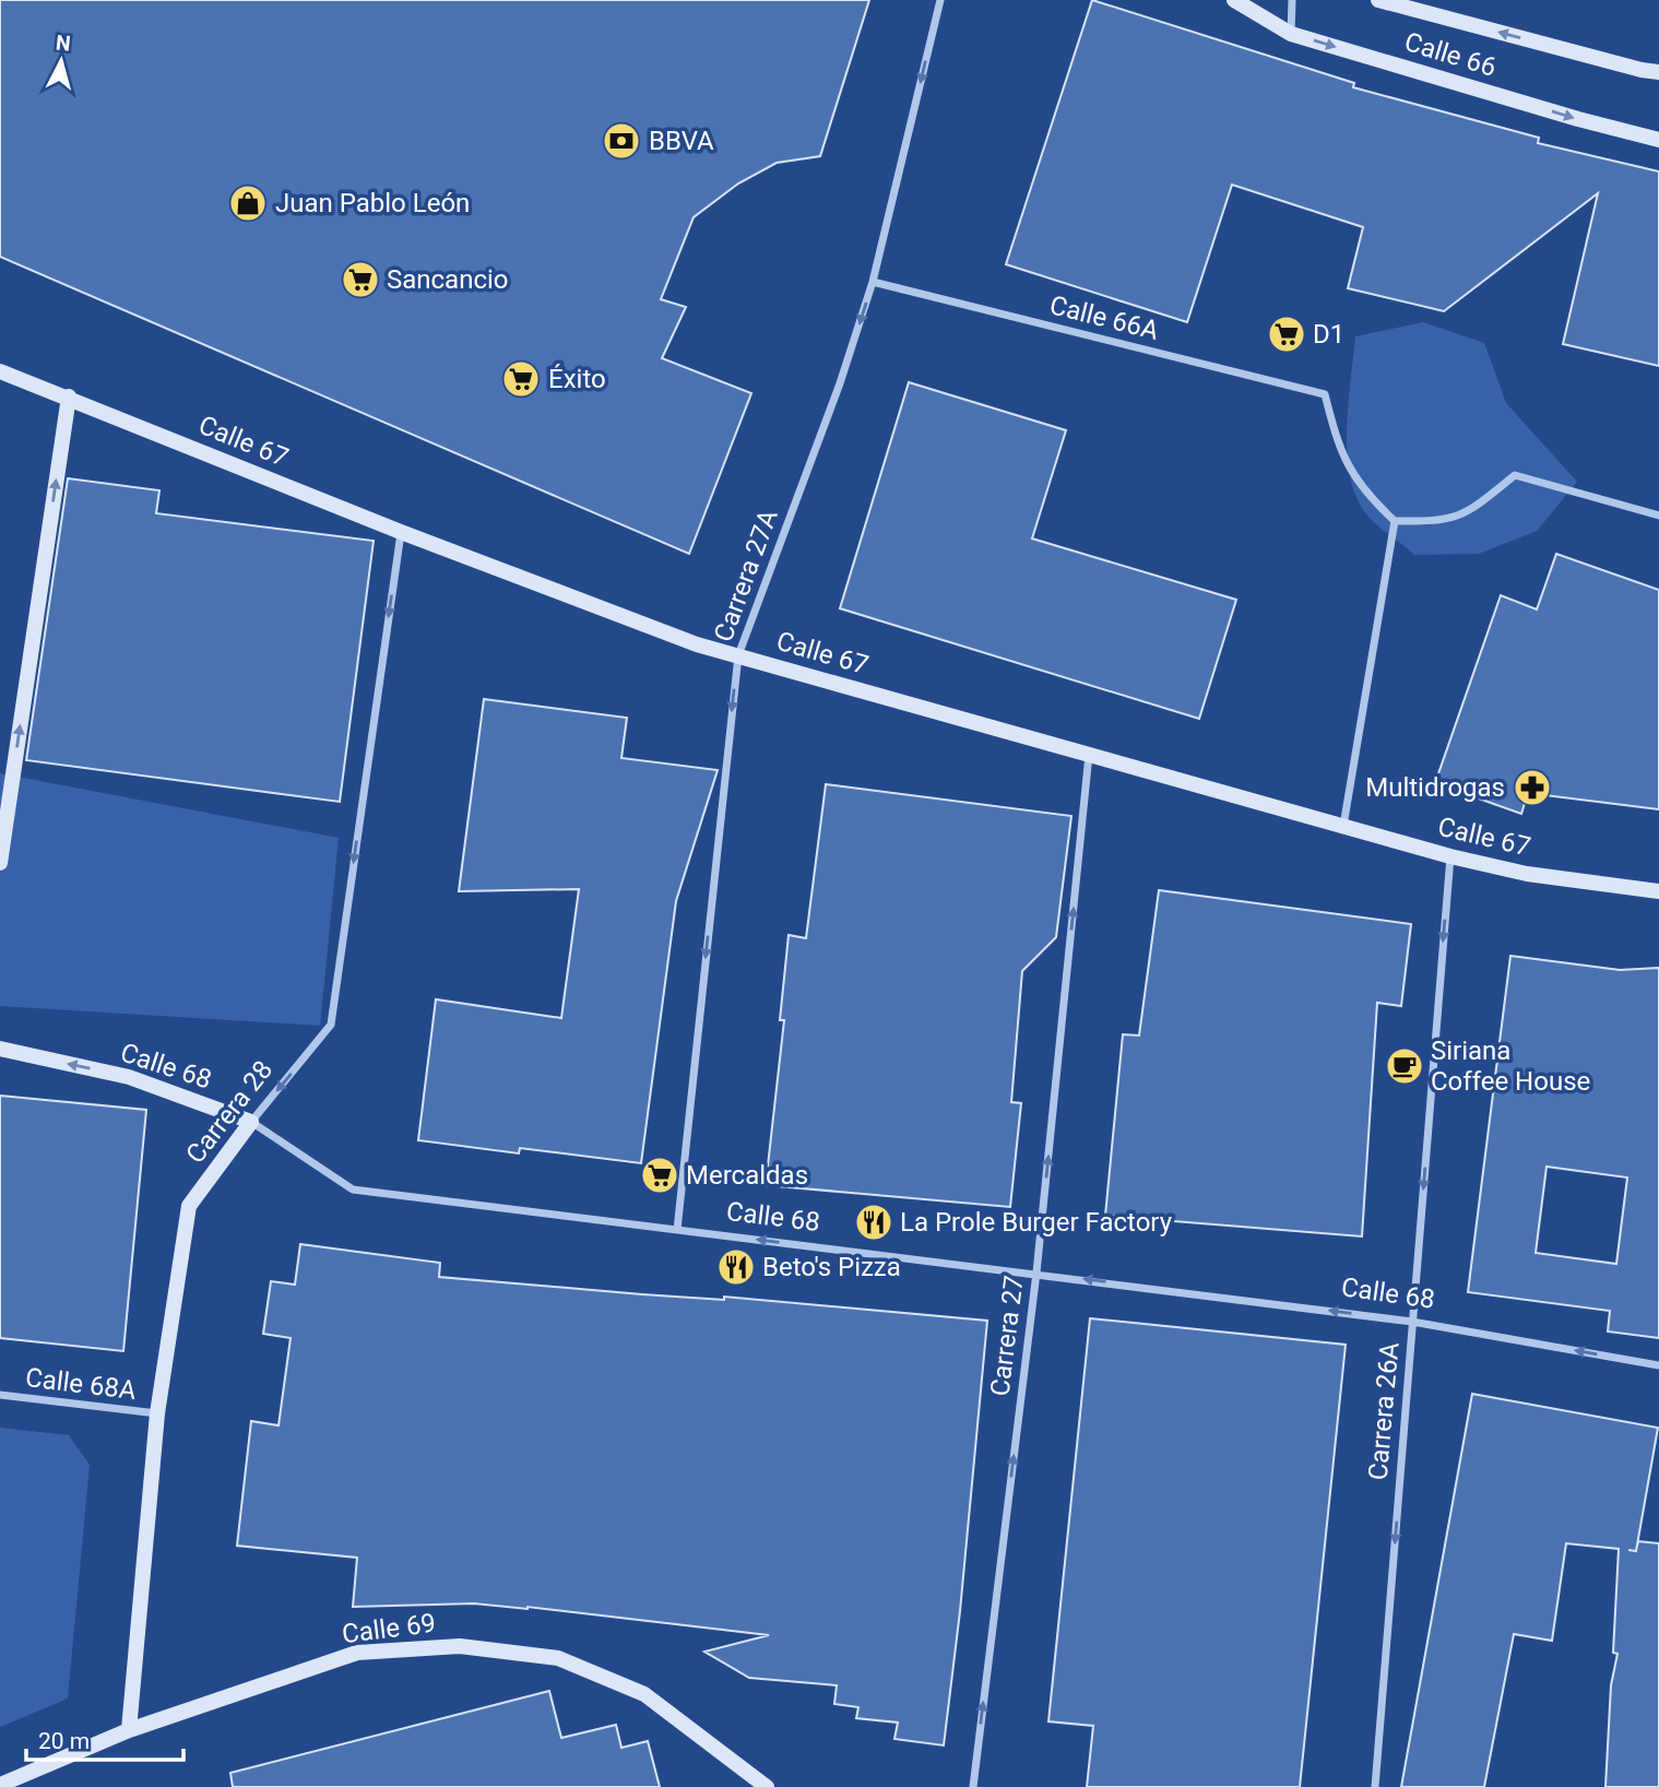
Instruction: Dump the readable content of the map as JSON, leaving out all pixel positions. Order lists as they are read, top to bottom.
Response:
{
  "streets": {
    "street": [
      "Calle 66",
      "Calle 66A",
      "Calle 67",
      "Carrera 27A",
      "Calle 68",
      "Carrera 28",
      "Carrera 27",
      "Calle 68A",
      "Carrera 26A",
      "Calle 69"
    ]
  },
  "crossings": [
    ["Calle 66A", "Carrera 27A"],
    ["Calle 67", "Carrera 27A"],
    ["Calle 67", "Carrera 28"],
    ["Calle 67", "Carrera 27"],
    ["Calle 67", "Carrera 26A"],
    ["Carrera 27A", "Calle 68"],
    ["Calle 68", "Carrera 28"],
    ["Calle 68", "Carrera 27"],
    ["Calle 68", "Carrera 26A"],
    ["Carrera 28", "Calle 68A"],
    ["Carrera 28", "Calle 69"]
  ],
  "one_way": [
    "Carrera 27A",
    "Calle 68",
    "Carrera 28",
    "Carrera 27",
    "Carrera 26A"
  ],
  "places": {
    "bank": ["BBVA"],
    "shop": ["Juan Pablo León"],
    "supermarket": [
      "Sancancio",
      "D1",
      "Éxito",
      "Mercaldas"
    ],
    "pharmacy": ["Multidrogas"],
    "cafe": ["Siriana Coffee House"],
    "restaurant": ["La Prole Burger Factory", "Beto's Pizza"]
  },
  "scale_bar": "20 m",
  "north": "top"
}
